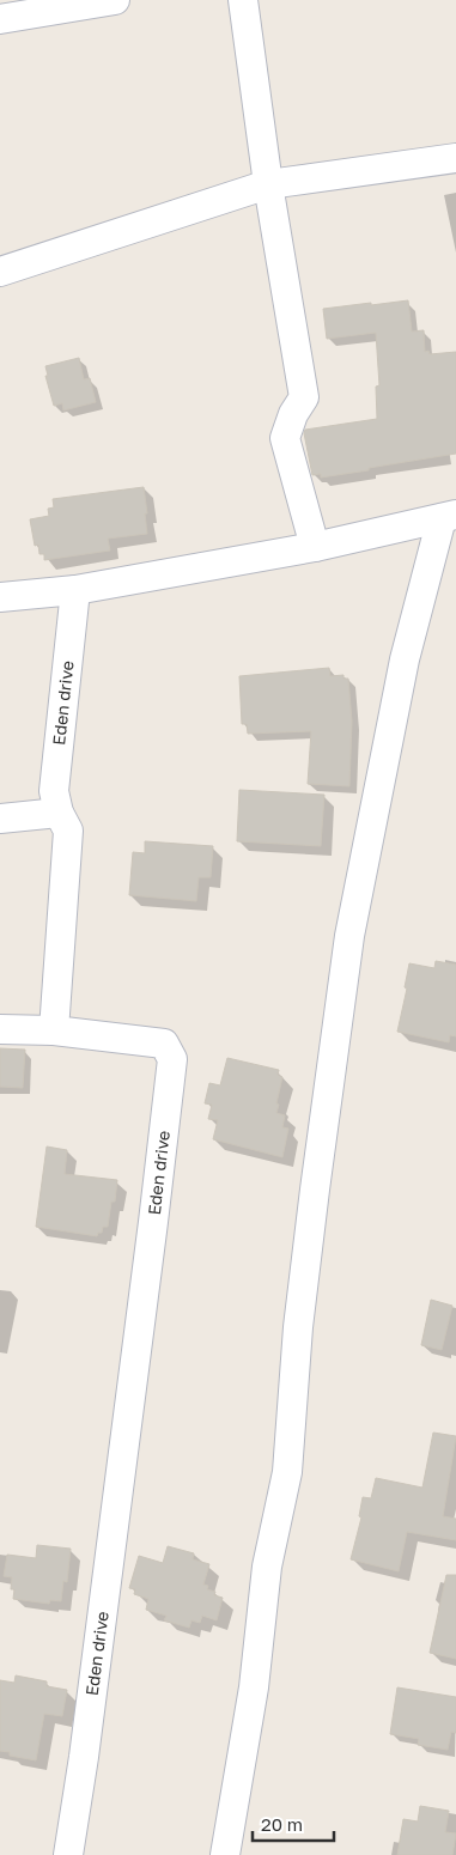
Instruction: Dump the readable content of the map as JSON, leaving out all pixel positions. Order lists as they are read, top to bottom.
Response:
{
  "streets": {
    "street": ["Eden drive"]
  },
  "scale_bar": "20 m"
}
